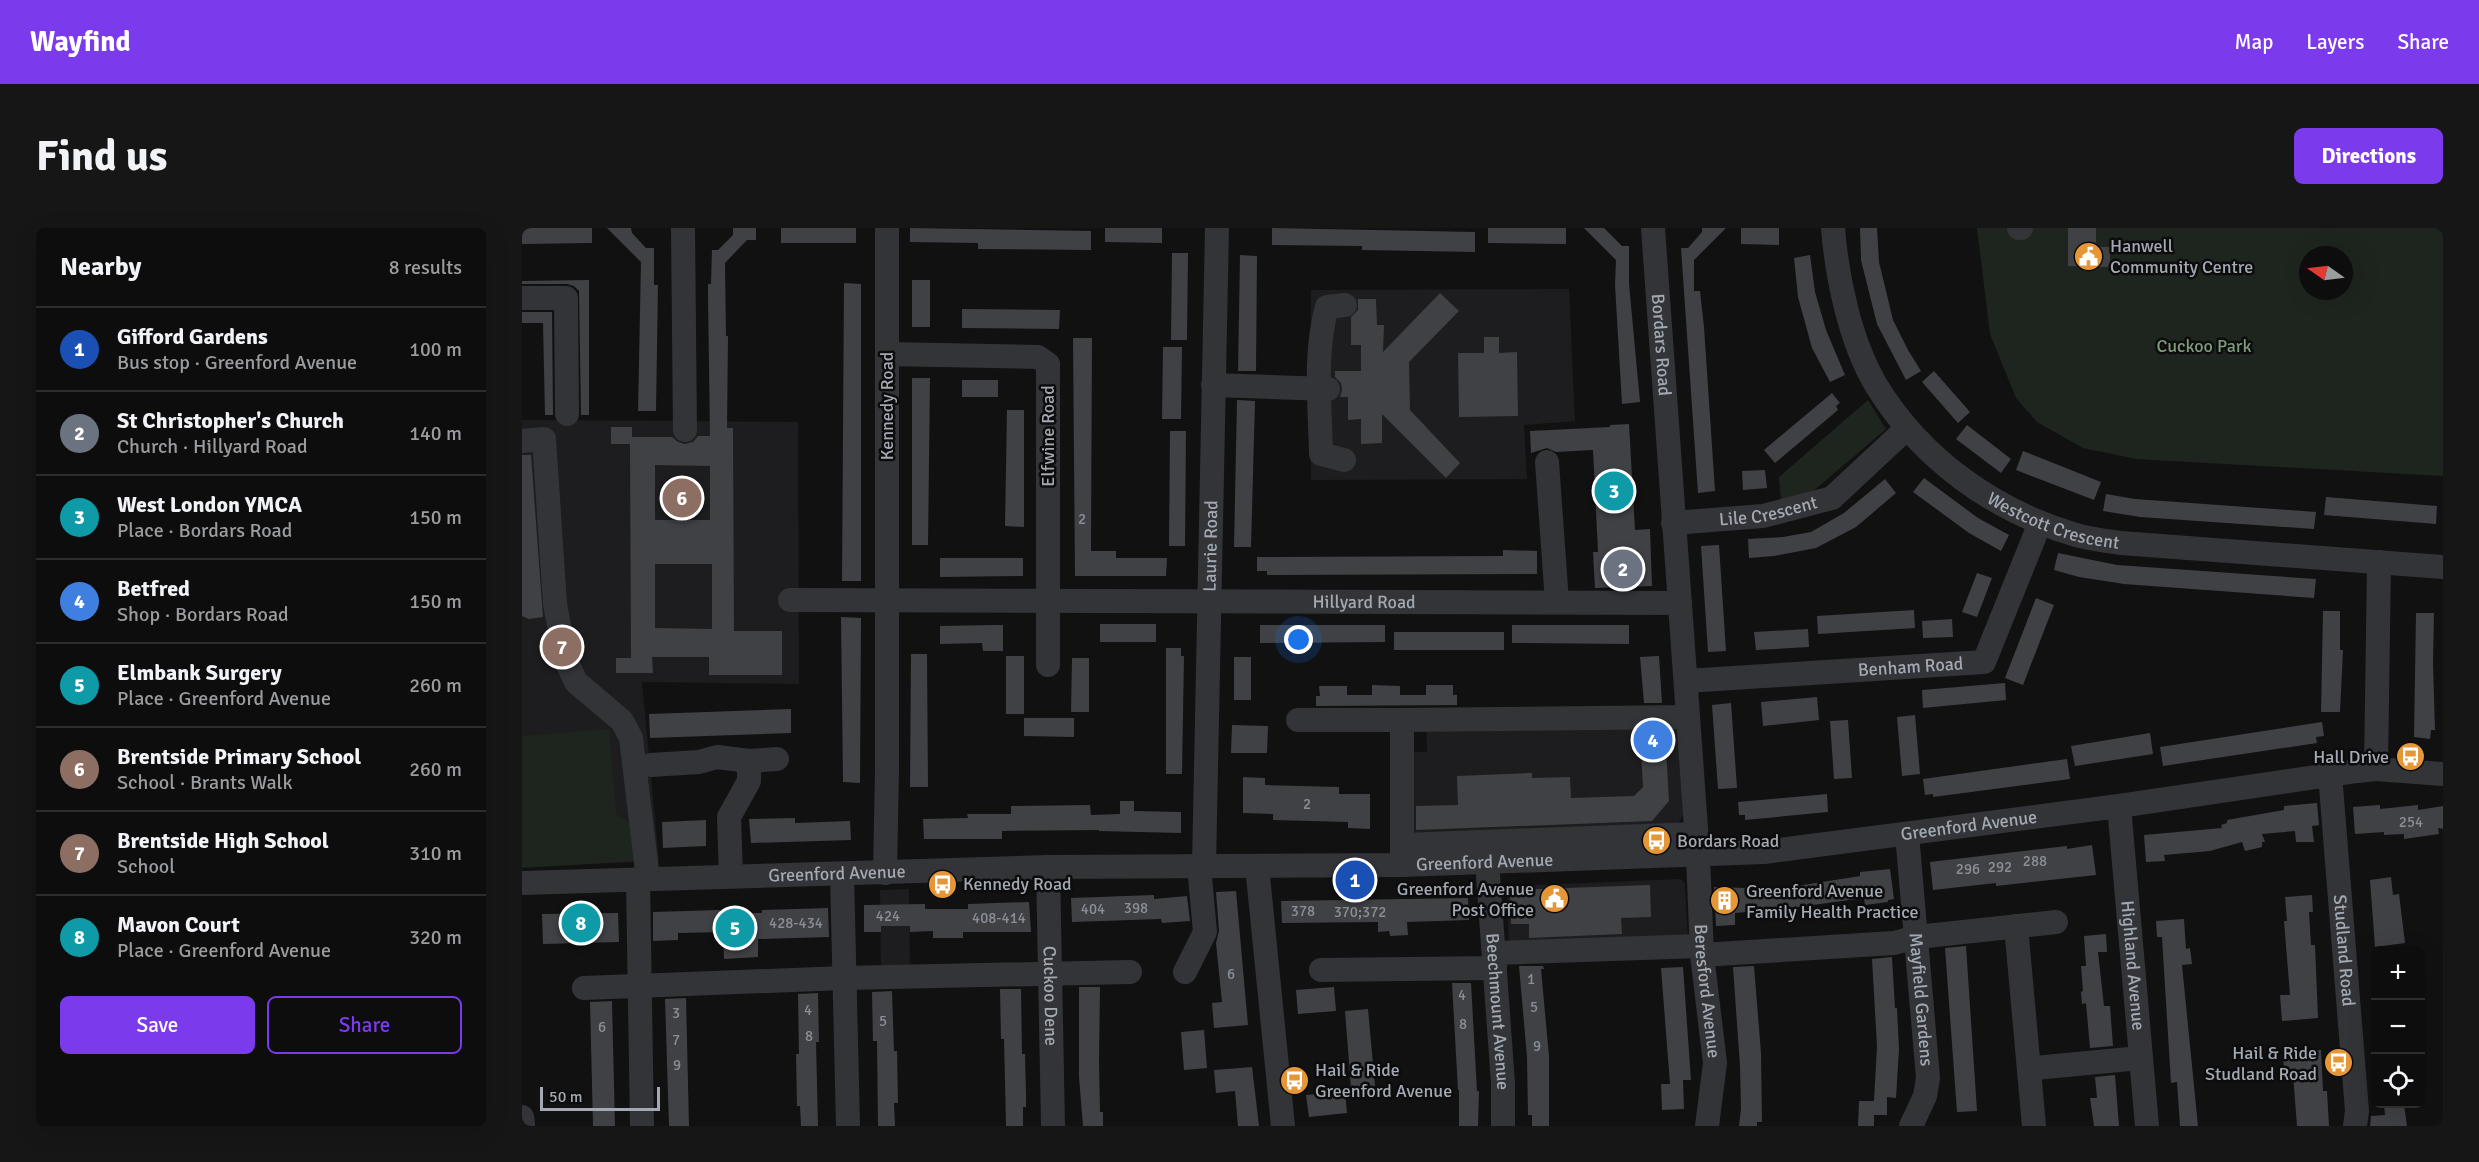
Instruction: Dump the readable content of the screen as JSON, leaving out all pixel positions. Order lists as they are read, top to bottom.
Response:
{
  "streets": {
    "street": [
      "Bordars Road",
      "Kennedy Road",
      "Elfwine Road",
      "Lile Crescent",
      "Westcott Crescent",
      "Laurie Road",
      "Hillyard Road",
      "Benham Road",
      "Greenford Avenue",
      "Studland Road",
      "Highland Avenue",
      "Beresford Avenue",
      "Cuckoo Dene",
      "Mayfield Gardens",
      "Beechmount Avenue"
    ]
  },
  "crossings": [
    ["Bordars Road", "Lile Crescent"],
    ["Bordars Road", "Hillyard Road"],
    ["Bordars Road", "Benham Road"],
    ["Bordars Road", "Greenford Avenue"],
    ["Bordars Road", "Beresford Avenue"],
    ["Kennedy Road", "Elfwine Road"],
    ["Kennedy Road", "Hillyard Road"],
    ["Kennedy Road", "Greenford Avenue"],
    ["Elfwine Road", "Hillyard Road"],
    ["Lile Crescent", "Westcott Crescent"],
    ["Westcott Crescent", "Benham Road"],
    ["Laurie Road", "Hillyard Road"],
    ["Laurie Road", "Greenford Avenue"],
    ["Greenford Avenue", "Studland Road"],
    ["Greenford Avenue", "Highland Avenue"],
    ["Greenford Avenue", "Beresford Avenue"],
    ["Greenford Avenue", "Cuckoo Dene"],
    ["Greenford Avenue", "Mayfield Gardens"],
    ["Greenford Avenue", "Beechmount Avenue"]
  ],
  "parks": ["Cuckoo Park"],
  "places": {
    "public building": ["Hanwell Community Centre", "Greenford Avenue Post Office"],
    "bus stop": [
      "Hall Drive",
      "Bordars Road",
      "Kennedy Road",
      "Hail & Ride Studland Road",
      "Hail & Ride Greenford Avenue"
    ],
    "building": ["Greenford Avenue Family Health Practice"]
  },
  "house_numbers": [
    "2",
    "2",
    "254",
    "288",
    "292",
    "296",
    "398",
    "404",
    "378",
    "370;372",
    "424",
    "408-414",
    "428-434",
    "6",
    "1",
    "4",
    "5",
    "4",
    "3",
    "5",
    "8",
    "6",
    "8",
    "7",
    "9",
    "9"
  ],
  "scale_bar": "50 m",
  "north": "left",
  "page": {
    "header": "Wayfind",
    "nav": ["Map", "Layers", "Share"],
    "buttons": [
      "Directions",
      ["Save", "Share"]
    ],
    "title": "Find us",
    "heading": ["Nearby", "8 results"],
    "list": [
      {
        "mark": "1",
        "name": "Gifford Gardens",
        "note": "Bus stop · Greenford Avenue",
        "value": "100 m"
      },
      {
        "mark": "2",
        "name": "St Christopher's Church",
        "note": "Church · Hillyard Road",
        "value": "140 m"
      },
      {
        "mark": "3",
        "name": "West London YMCA",
        "note": "Place · Bordars Road",
        "value": "150 m"
      },
      {
        "mark": "4",
        "name": "Betfred",
        "note": "Shop · Bordars Road",
        "value": "150 m"
      },
      {
        "mark": "5",
        "name": "Elmbank Surgery",
        "note": "Place · Greenford Avenue",
        "value": "260 m"
      },
      {
        "mark": "6",
        "name": "Brentside Primary School",
        "note": "School · Brants Walk",
        "value": "260 m"
      },
      {
        "mark": "7",
        "name": "Brentside High School",
        "note": "School",
        "value": "310 m"
      },
      {
        "mark": "8",
        "name": "Mavon Court",
        "note": "Place · Greenford Avenue",
        "value": "320 m"
      }
    ],
    "pins": [
      "3",
      "6",
      "2",
      "7",
      "4",
      "1",
      "8",
      "5"
    ],
    "map_buttons": ["+", "−"],
    "scale": "50 m"
  }
}
